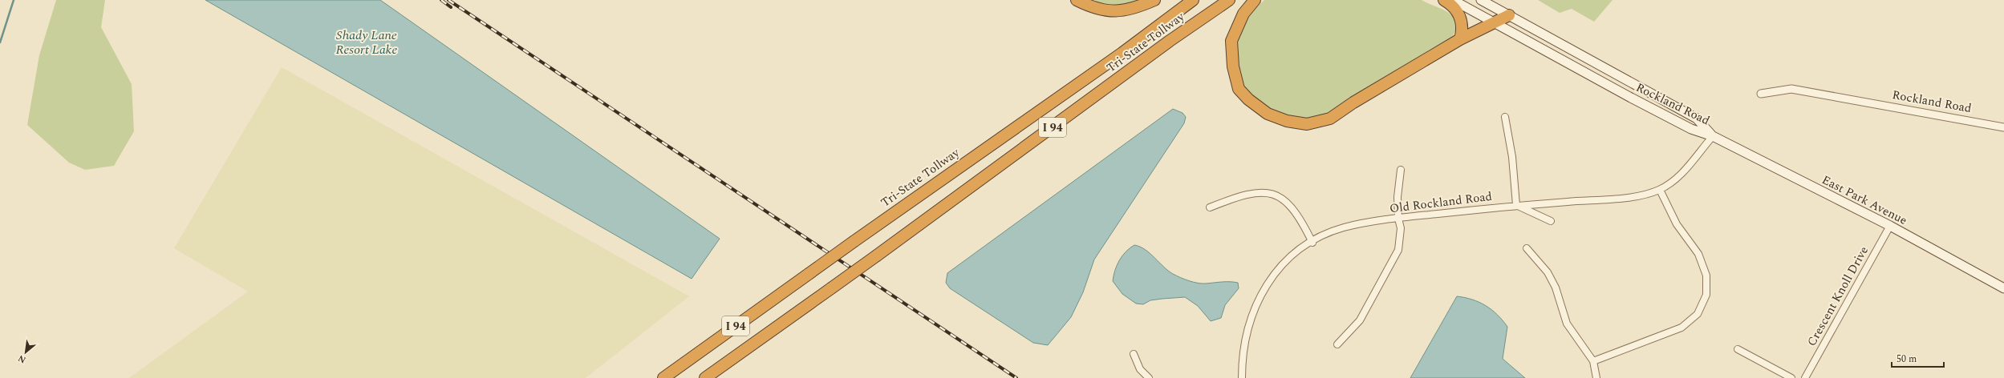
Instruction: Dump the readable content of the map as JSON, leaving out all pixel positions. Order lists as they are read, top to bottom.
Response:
{
  "streets": {
    "highway": ["Tri-State Tollway", "I 94"],
    "main road": ["Rockland Road", "East Park Avenue"],
    "street": ["Old Rockland Road", "Crescent Knoll Drive"]
  },
  "crossings": [
    ["Rockland Road", "East Park Avenue"],
    ["Rockland Road", "Old Rockland Road"],
    ["East Park Avenue", "Old Rockland Road"],
    ["East Park Avenue", "Crescent Knoll Drive"]
  ],
  "water": ["Shady Lane Resort Lake"],
  "scale_bar": "50 m",
  "north": "bottom left"
}
